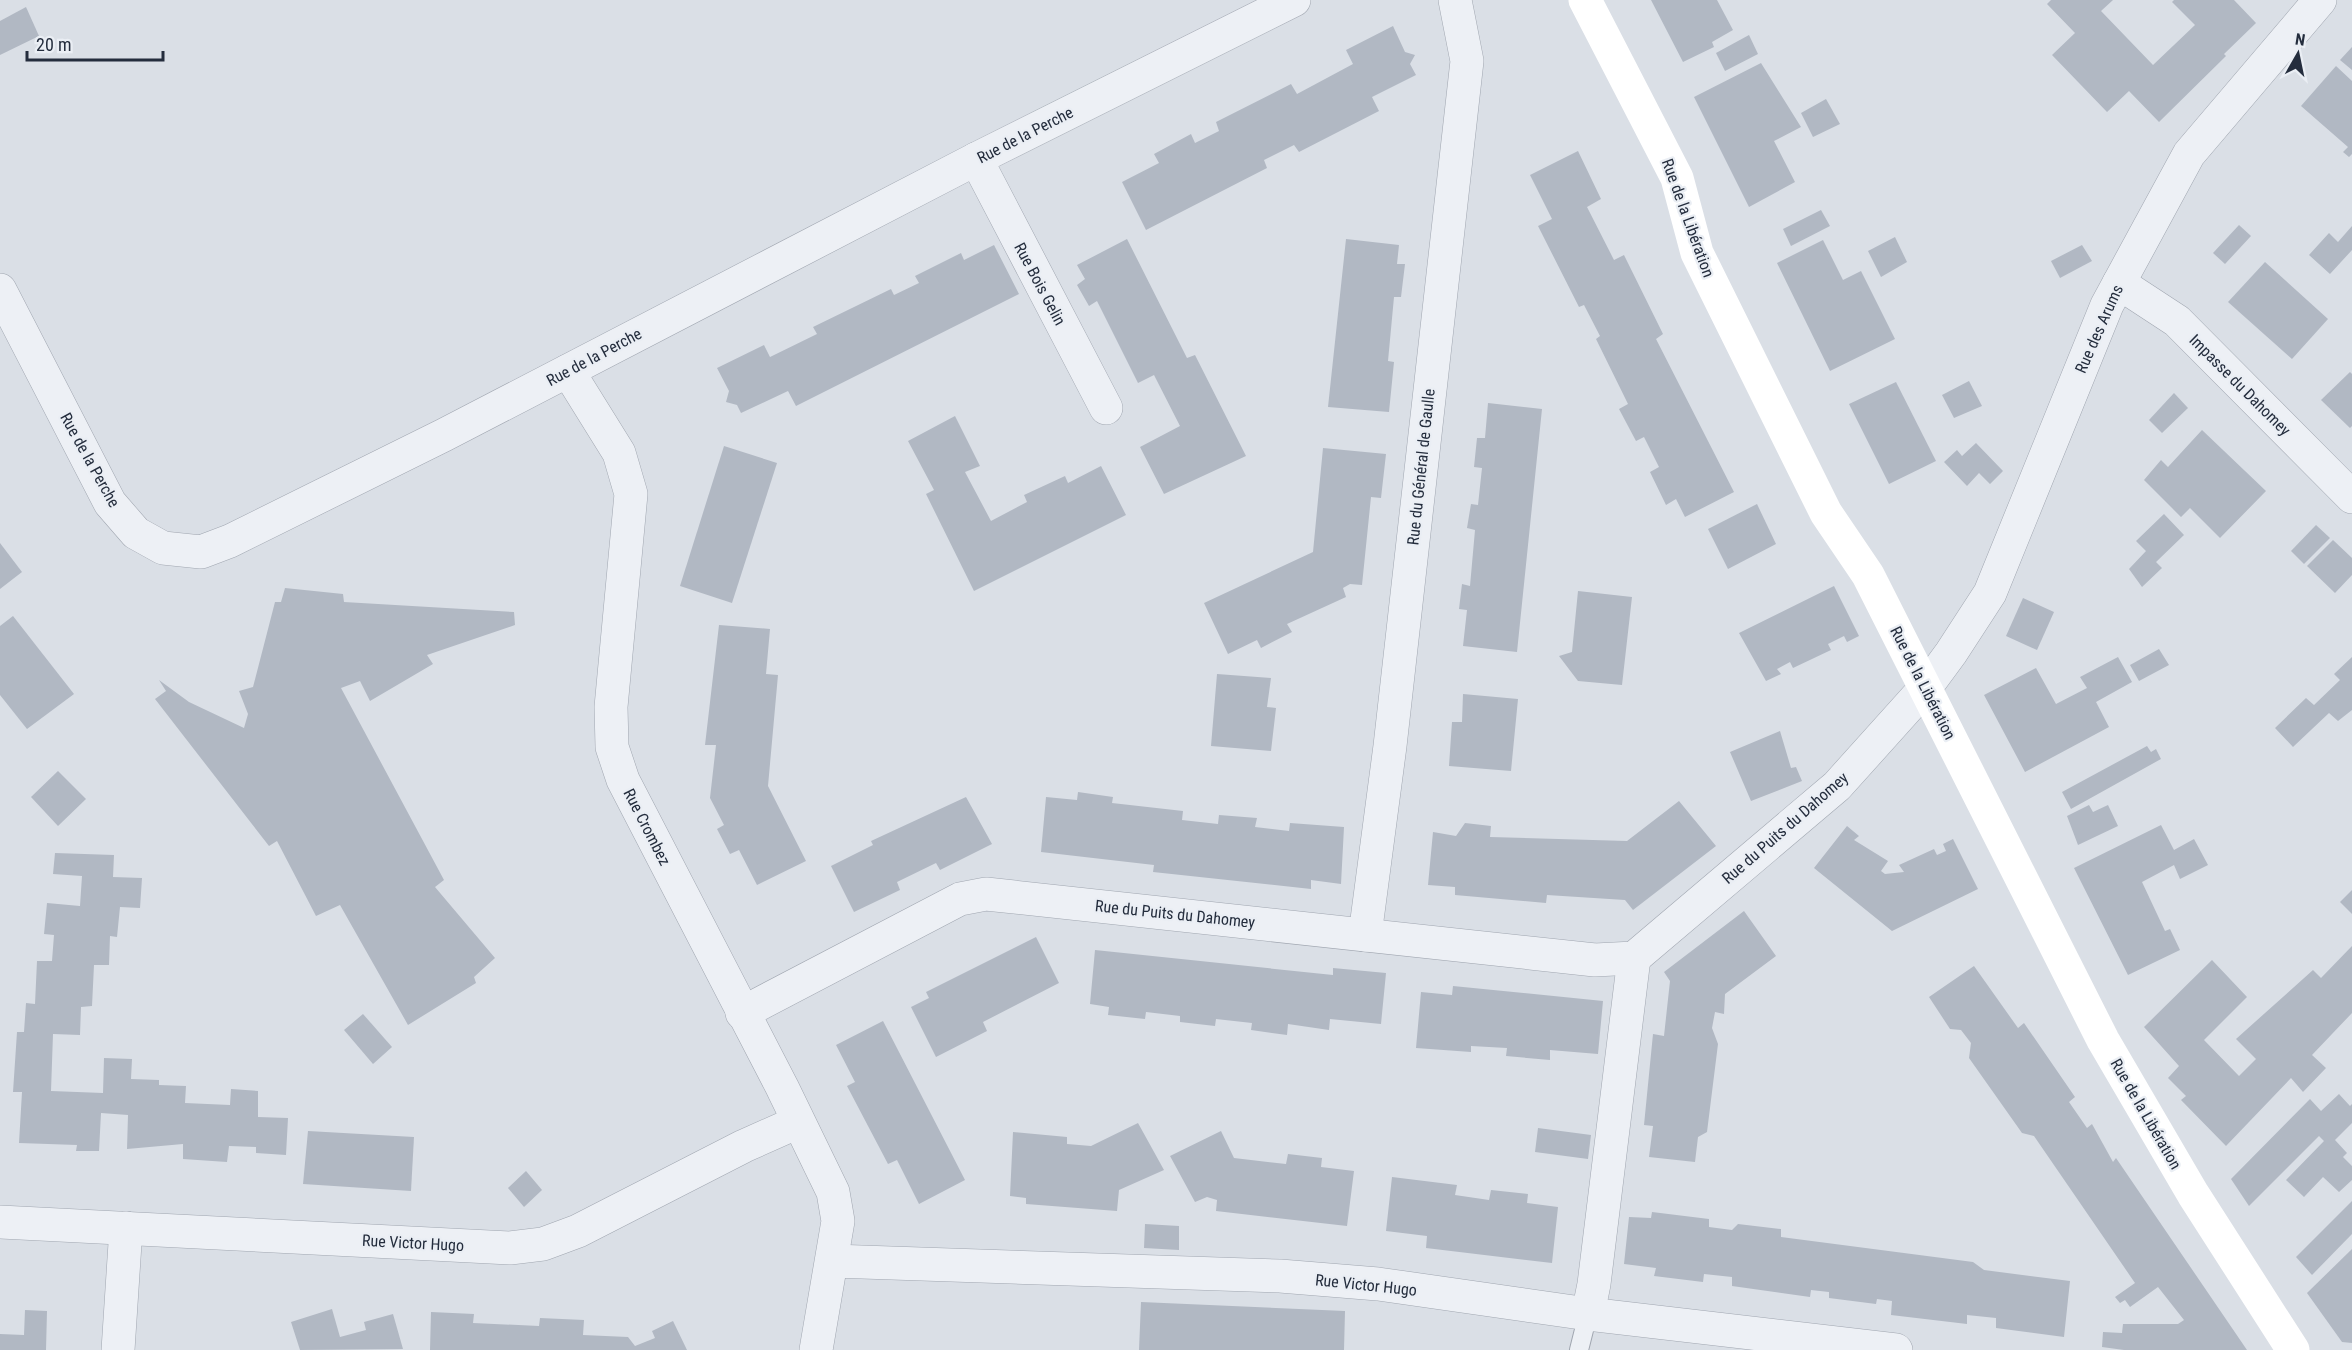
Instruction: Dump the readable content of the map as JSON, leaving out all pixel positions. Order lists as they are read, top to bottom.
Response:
{
  "streets": {
    "main road": ["Rue de la Libération"],
    "street": [
      "Rue de la Perche",
      "Rue Bois Gelin",
      "Rue des Arums",
      "Impasse du Dahomey",
      "Rue du Général de Gaulle",
      "Rue Crombez",
      "Rue du Puits du Dahomey",
      "Rue Victor Hugo"
    ]
  },
  "crossings": [
    ["Rue de la Perche", "Rue Bois Gelin"],
    ["Rue de la Perche", "Rue Crombez"],
    ["Rue de la Libération", "Rue des Arums"],
    ["Rue de la Libération", "Rue du Puits du Dahomey"],
    ["Rue des Arums", "Impasse du Dahomey"],
    ["Rue des Arums", "Rue du Puits du Dahomey"],
    ["Rue du Général de Gaulle", "Rue du Puits du Dahomey"],
    ["Rue Crombez", "Rue du Puits du Dahomey"],
    ["Rue Crombez", "Rue Victor Hugo"]
  ],
  "scale_bar": "20 m",
  "north": "top"
}
